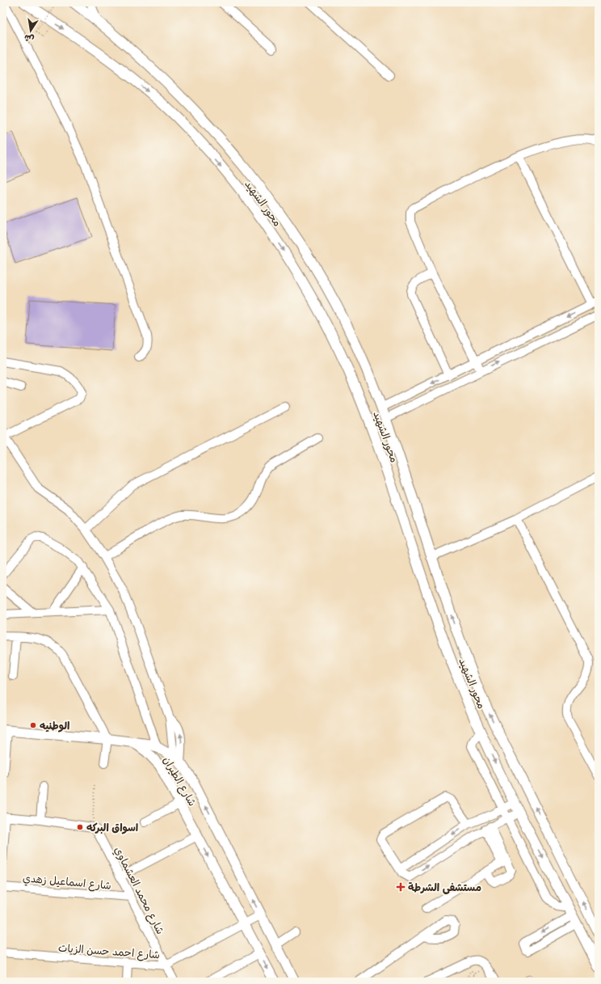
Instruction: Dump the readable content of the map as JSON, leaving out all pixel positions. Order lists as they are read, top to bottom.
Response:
{
  "streets": {
    "main road": ["محور الشهيد", "شارع الطيران"],
    "street": ["شارع اسماعيل زهدي", "شارع محمد العشماوي", "شارع احمد حسن الزيات"]
  },
  "crossings": [
    ["شارع الطيران", "شارع احمد حسن الزيات"],
    ["شارع اسماعيل زهدي", "شارع محمد العشماوي"],
    ["شارع محمد العشماوي", "شارع احمد حسن الزيات"]
  ],
  "places": {
    "other": ["الوطنيه", "اسواق البركه"],
    "health": ["مستشفى الشرطة"]
  },
  "north": "bottom"
}
